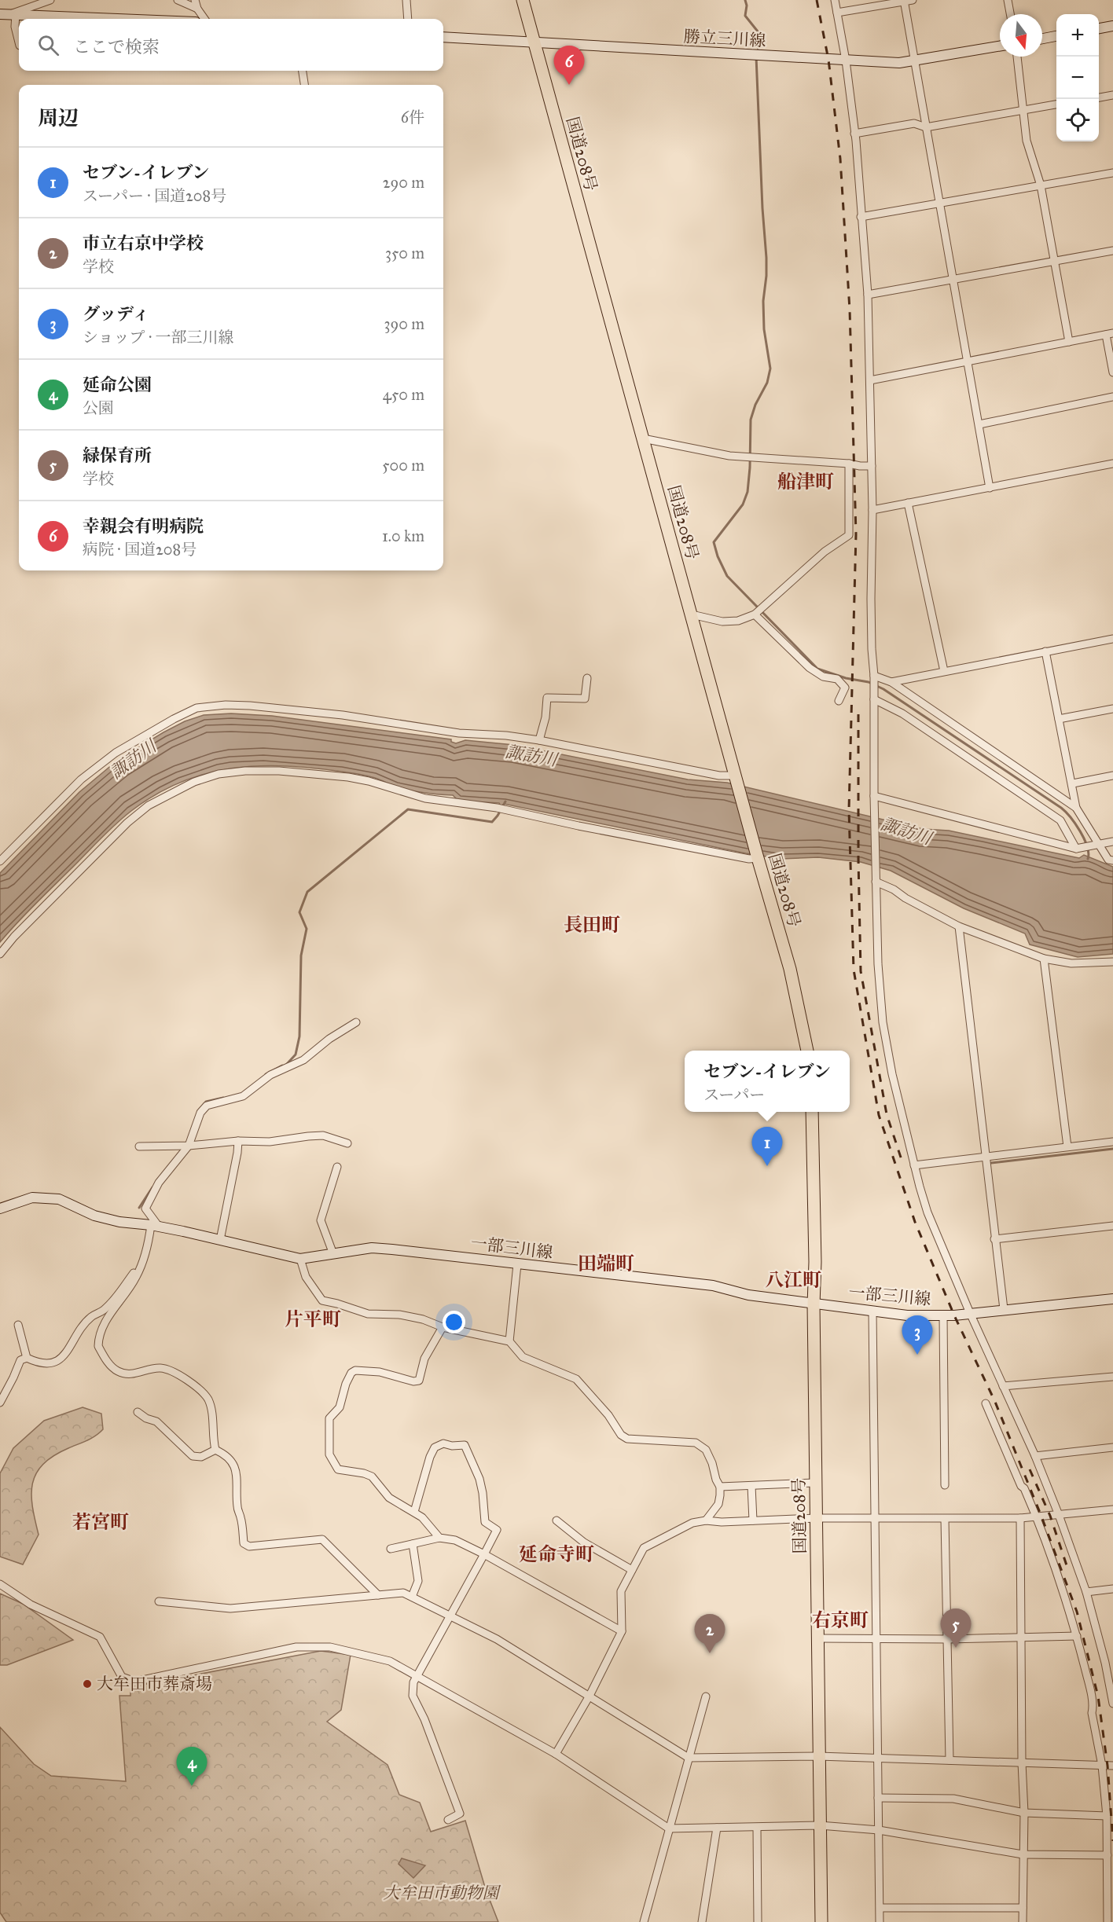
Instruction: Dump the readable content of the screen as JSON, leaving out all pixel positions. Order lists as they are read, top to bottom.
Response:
{
  "streets": {
    "highway": ["国道208号"],
    "main road": ["勝立三川線", "一部三川線"]
  },
  "crossings": [
    ["勝立三川線", "国道208号"],
    ["国道208号", "一部三川線"]
  ],
  "districts": [
    "船津町",
    "長田町",
    "田端町",
    "八江町",
    "片平町",
    "若宮町",
    "延命寺町",
    "右京町"
  ],
  "water": ["諏訪川"],
  "parks": ["大牟田市動物園"],
  "places": ["大牟田市葬斎場"],
  "north": "bottom",
  "page": {
    "map_buttons": ["+", "−"],
    "search": "ここで検索",
    "pins": [
      "6",
      "1",
      "3",
      "5",
      "2",
      "4"
    ],
    "heading": ["周辺", "6件"],
    "list": [
      {
        "mark": "1",
        "name": "セブン-イレブン",
        "note": "スーパー · 国道208号",
        "value": "290 m"
      },
      {
        "mark": "2",
        "name": "市立右京中学校",
        "note": "学校",
        "value": "350 m"
      },
      {
        "mark": "3",
        "name": "グッディ",
        "note": "ショップ · 一部三川線",
        "value": "390 m"
      },
      {
        "mark": "4",
        "name": "延命公園",
        "note": "公園",
        "value": "450 m"
      },
      {
        "mark": "5",
        "name": "緑保育所",
        "note": "学校",
        "value": "500 m"
      },
      {
        "mark": "6",
        "name": "幸親会有明病院",
        "note": "病院 · 国道208号",
        "value": "1.0 km"
      }
    ],
    "popup": ["セブン-イレブン", "スーパー"]
  }
}
